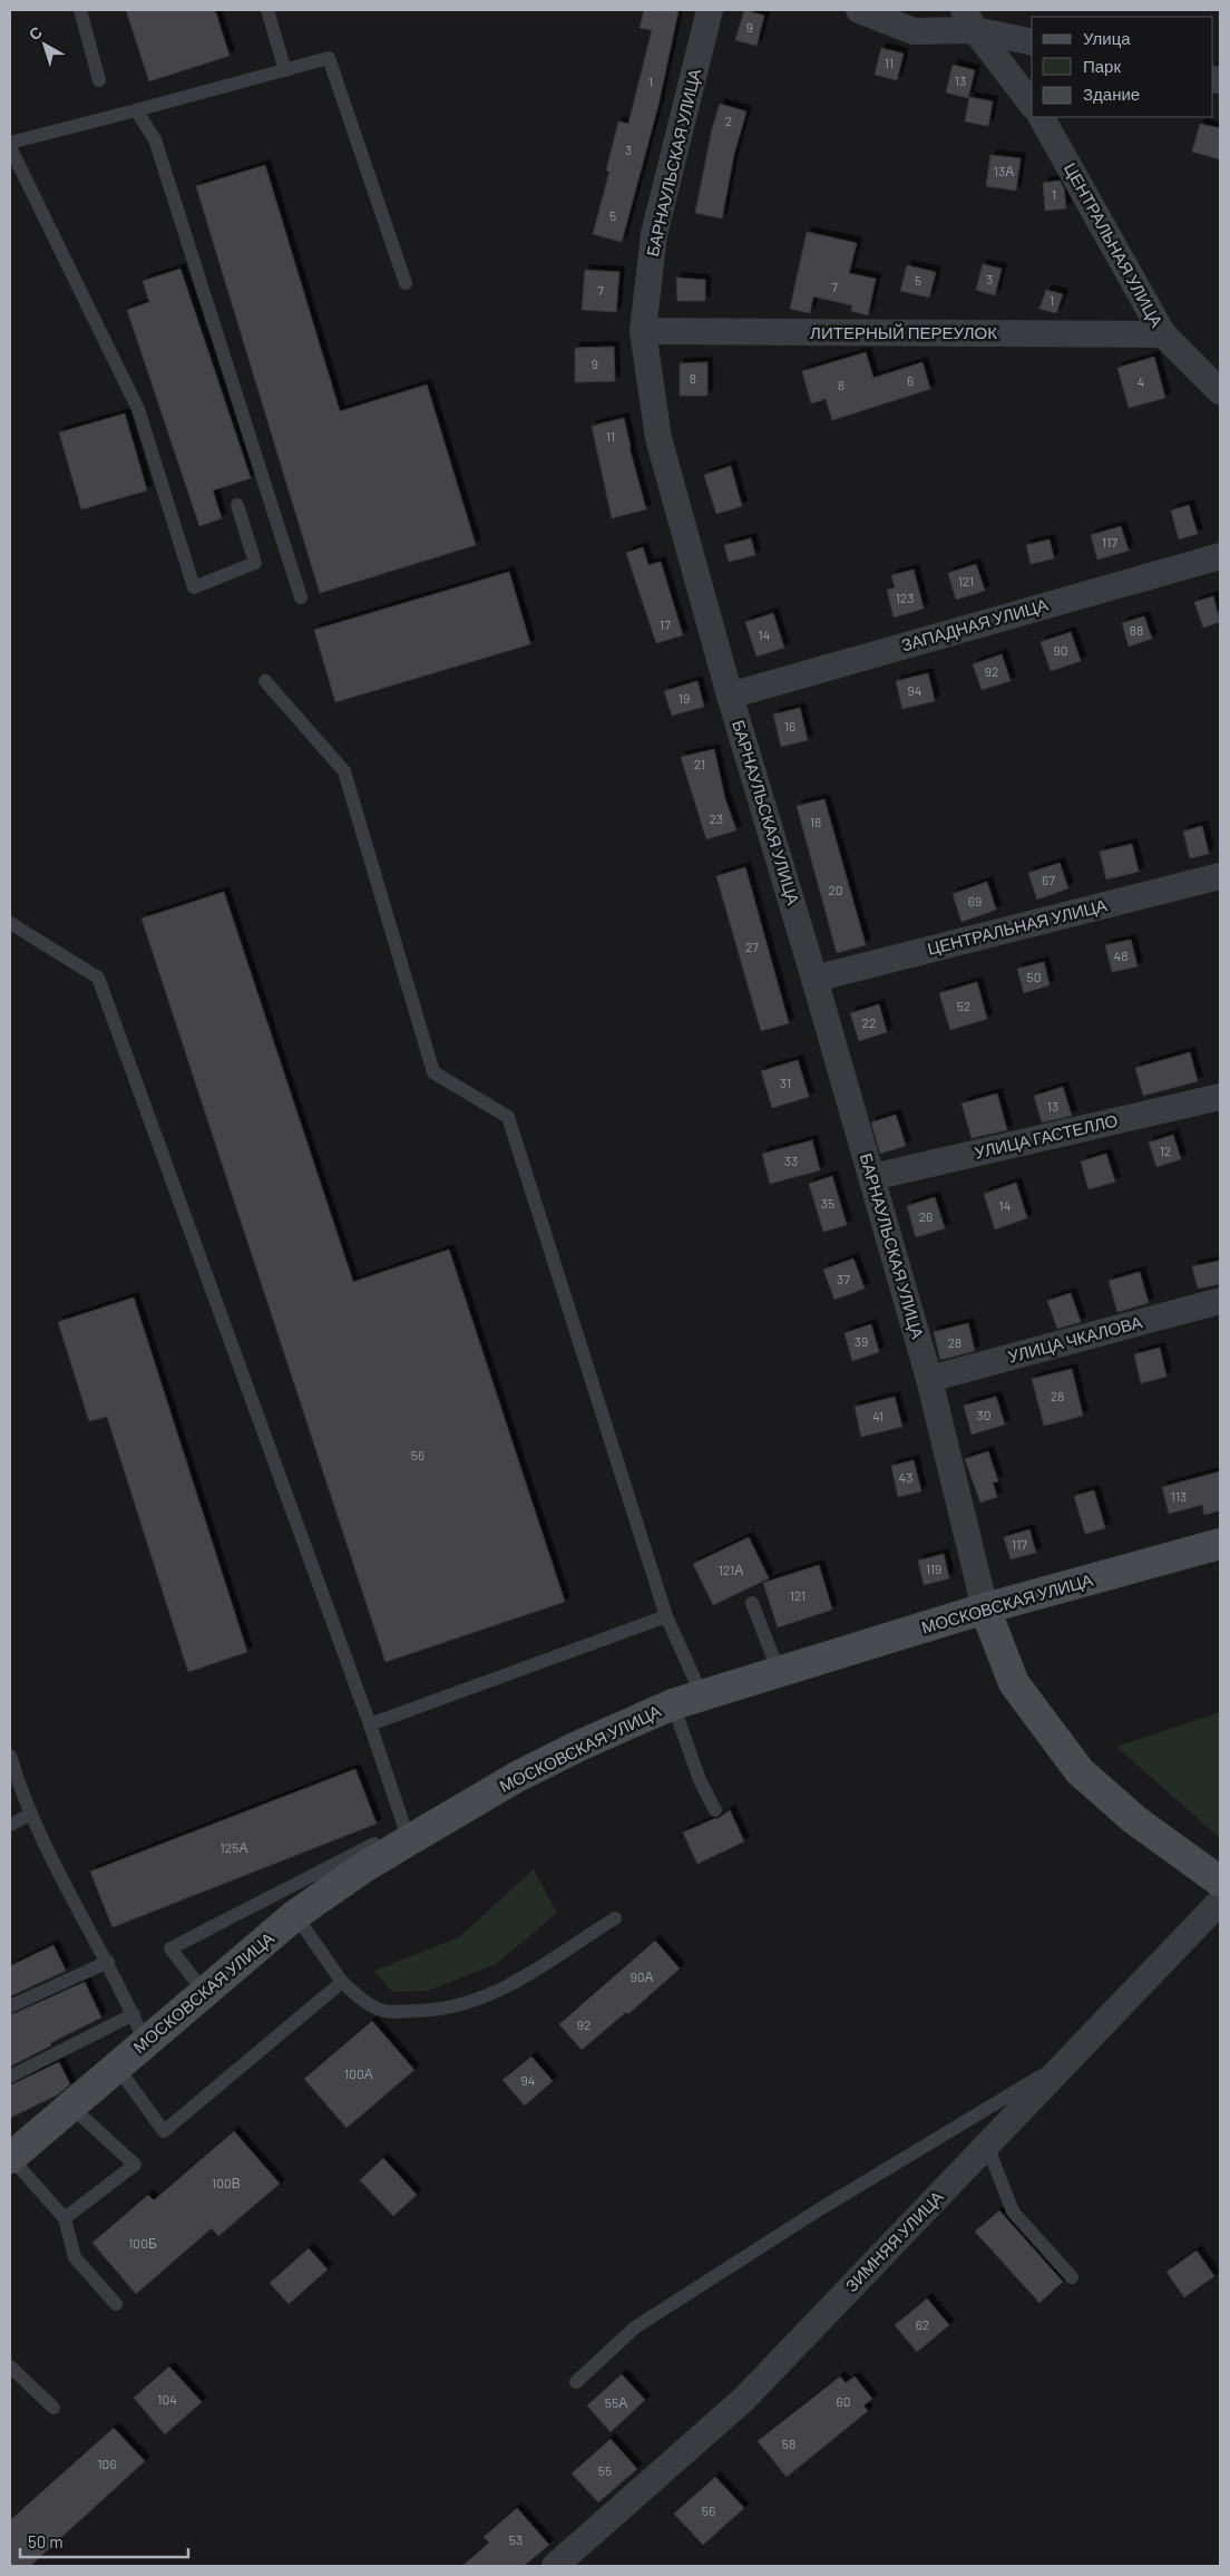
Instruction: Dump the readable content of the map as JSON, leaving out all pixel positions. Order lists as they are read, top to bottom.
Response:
{
  "streets": {
    "main road": ["МОСКОВСКАЯ УЛИЦА"],
    "street": [
      "БАРНАУЛЬСКАЯ УЛИЦА",
      "ЦЕНТРАЛЬНАЯ УЛИЦА",
      "ЛИТЕРНЫЙ ПЕРЕУЛОК",
      "ЗАПАДНАЯ УЛИЦА",
      "УЛИЦА ГАСТЕЛЛО",
      "УЛИЦА ЧКАЛОВА",
      "ЗИМНЯЯ УЛИЦА"
    ]
  },
  "crossings": [
    ["БАРНАУЛЬСКАЯ УЛИЦА", "ЦЕНТРАЛЬНАЯ УЛИЦА"],
    ["БАРНАУЛЬСКАЯ УЛИЦА", "ЛИТЕРНЫЙ ПЕРЕУЛОК"],
    ["БАРНАУЛЬСКАЯ УЛИЦА", "ЗАПАДНАЯ УЛИЦА"],
    ["БАРНАУЛЬСКАЯ УЛИЦА", "УЛИЦА ГАСТЕЛЛО"],
    ["БАРНАУЛЬСКАЯ УЛИЦА", "УЛИЦА ЧКАЛОВА"],
    ["БАРНАУЛЬСКАЯ УЛИЦА", "МОСКОВСКАЯ УЛИЦА"],
    ["ЦЕНТРАЛЬНАЯ УЛИЦА", "ЛИТЕРНЫЙ ПЕРЕУЛОК"]
  ],
  "house_numbers": [
    "9",
    "11",
    "13",
    "1",
    "2",
    "3",
    "13А",
    "1",
    "5",
    "3",
    "5",
    "7",
    "7",
    "1",
    "9",
    "8",
    "6",
    "4",
    "8",
    "11",
    "117",
    "121",
    "123",
    "17",
    "88",
    "14",
    "90",
    "92",
    "94",
    "19",
    "16",
    "21",
    "23",
    "18",
    "67",
    "20",
    "69",
    "27",
    "48",
    "50",
    "52",
    "22",
    "31",
    "13",
    "12",
    "33",
    "35",
    "14",
    "26",
    "37",
    "39",
    "28",
    "28",
    "30",
    "41",
    "56",
    "43",
    "113",
    "117",
    "119",
    "121А",
    "121",
    "125А",
    "90А",
    "92",
    "100А",
    "94",
    "100В",
    "100Б",
    "62",
    "104",
    "60",
    "55А",
    "58",
    "106",
    "55",
    "56",
    "53"
  ],
  "legend": ["Улица", "Парк", "Здание"],
  "scale_bar": "50 m",
  "north": "top left"
}
